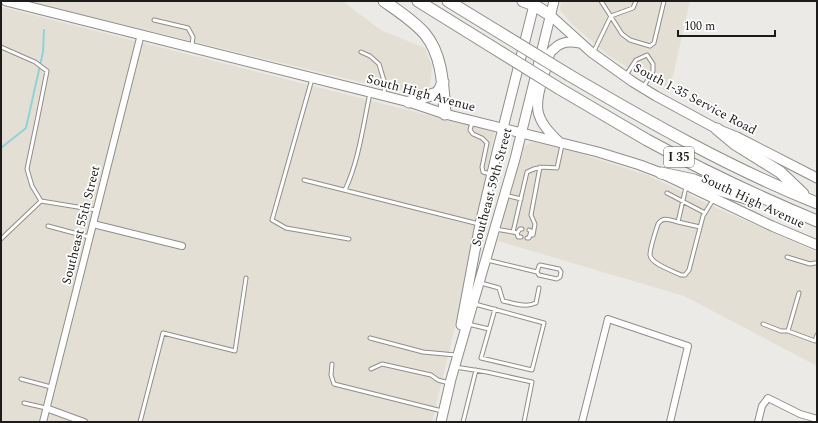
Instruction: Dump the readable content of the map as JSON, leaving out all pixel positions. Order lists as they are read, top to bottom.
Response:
{
  "streets": {
    "highway": ["I 35"],
    "main road": ["South High Avenue", "South I-35 Service Road", "Southeast 59th Street"],
    "street": ["Southeast 55th Street"]
  },
  "crossings": [
    ["South High Avenue", "Southeast 59th Street"],
    ["South High Avenue", "Southeast 55th Street"],
    ["South I-35 Service Road", "Southeast 59th Street"]
  ],
  "scale_bar": "100 m"
}
